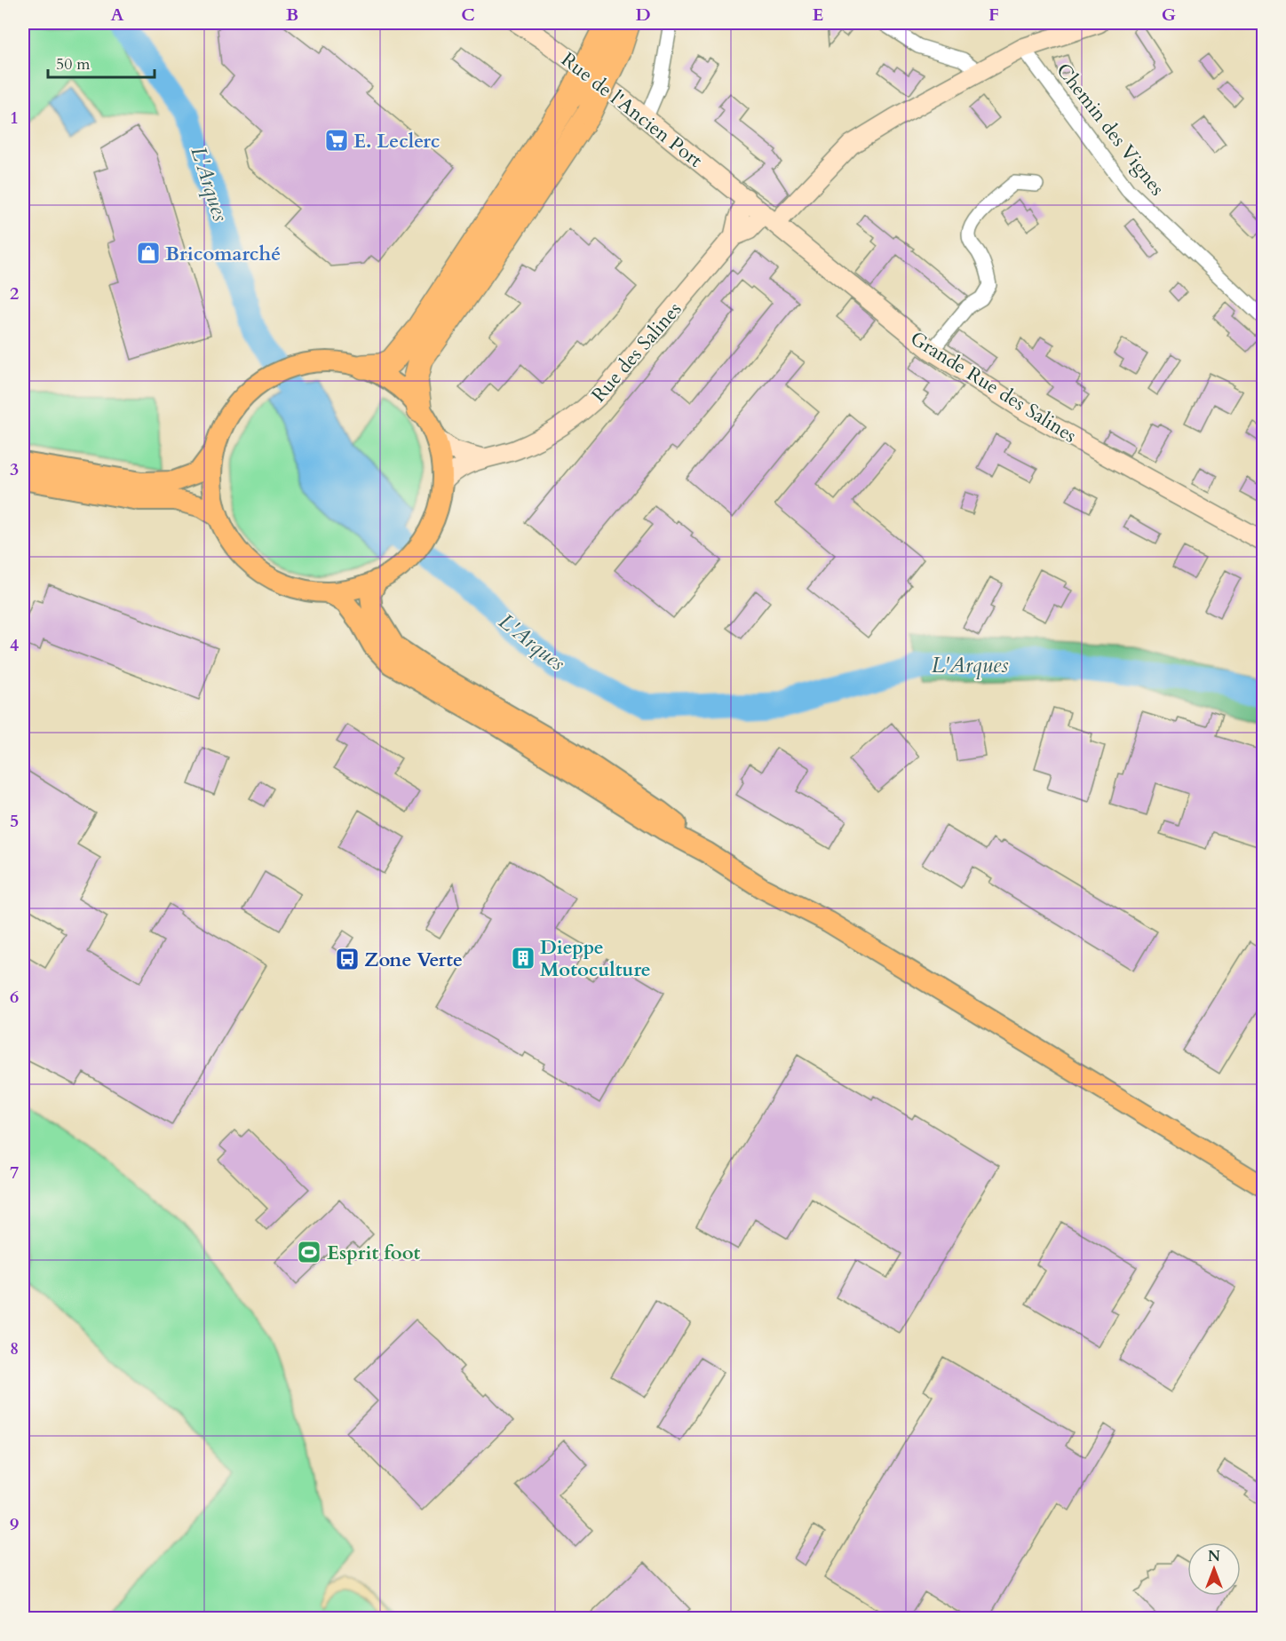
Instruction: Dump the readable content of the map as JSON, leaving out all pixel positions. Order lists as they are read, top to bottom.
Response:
{
  "streets": {
    "main road": ["Rue de l'Ancien Port", "Rue des Salines", "Grande Rue des Salines"],
    "street": ["Chemin des Vignes"]
  },
  "crossings": [
    ["Rue de l'Ancien Port", "Rue des Salines"],
    ["Rue de l'Ancien Port", "Grande Rue des Salines"],
    ["Rue des Salines", "Grande Rue des Salines"]
  ],
  "water": ["L'Arques"],
  "places": {
    "supermarket": ["E. Leclerc"],
    "shop": ["Bricomarché"],
    "building": ["Dieppe Motoculture"],
    "bus stop": ["Zone Verte"],
    "sports": ["Esprit foot"]
  },
  "scale_bar": "50 m",
  "north": "top",
  "grid": {
    "columns": [
      "A",
      "B",
      "C",
      "D",
      "E",
      "F",
      "G"
    ],
    "rows": [
      "1",
      "2",
      "3",
      "4",
      "5",
      "6",
      "7",
      "8",
      "9"
    ]
  }
}
